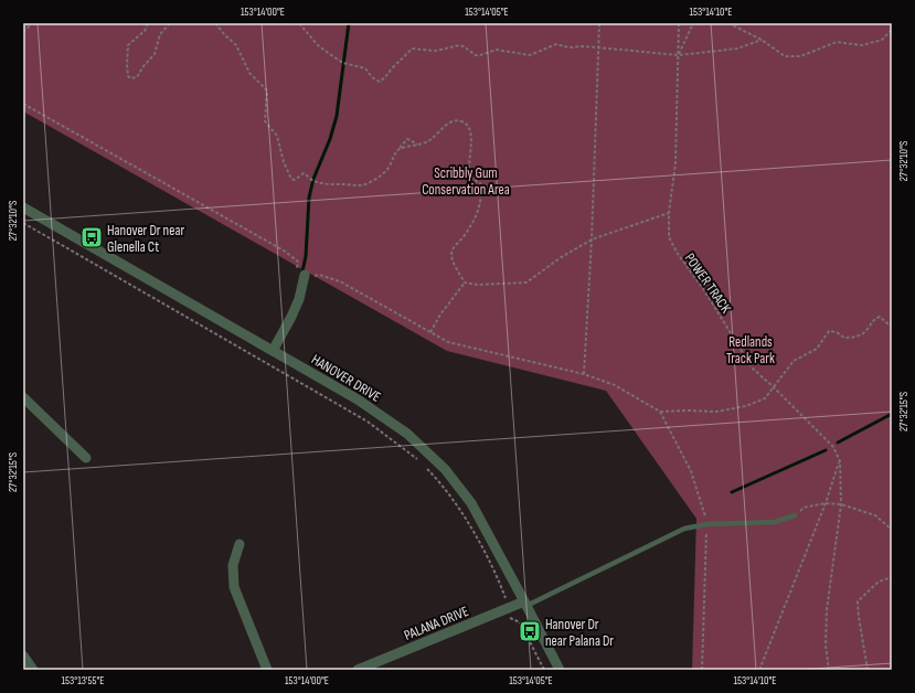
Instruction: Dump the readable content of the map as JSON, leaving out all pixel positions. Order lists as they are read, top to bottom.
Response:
{
  "streets": {
    "street": ["HANOVER DRIVE", "PALANA DRIVE"],
    "path": ["POWER TRACK"]
  },
  "crossings": [
    ["HANOVER DRIVE", "PALANA DRIVE"]
  ],
  "parks": ["Scribbly Gum Conservation Area", "Redlands Track Park"],
  "places": {
    "bus stop": ["Hanover Dr near Glenella Ct", "Hanover Dr near Palana Dr"]
  },
  "coordinates": [
    "153°14'00\"E",
    "153°14'05\"E",
    "153°14'10\"E",
    "27°32'10\"S",
    "27°32'15\"S",
    "153°13'55\"E"
  ]
}
